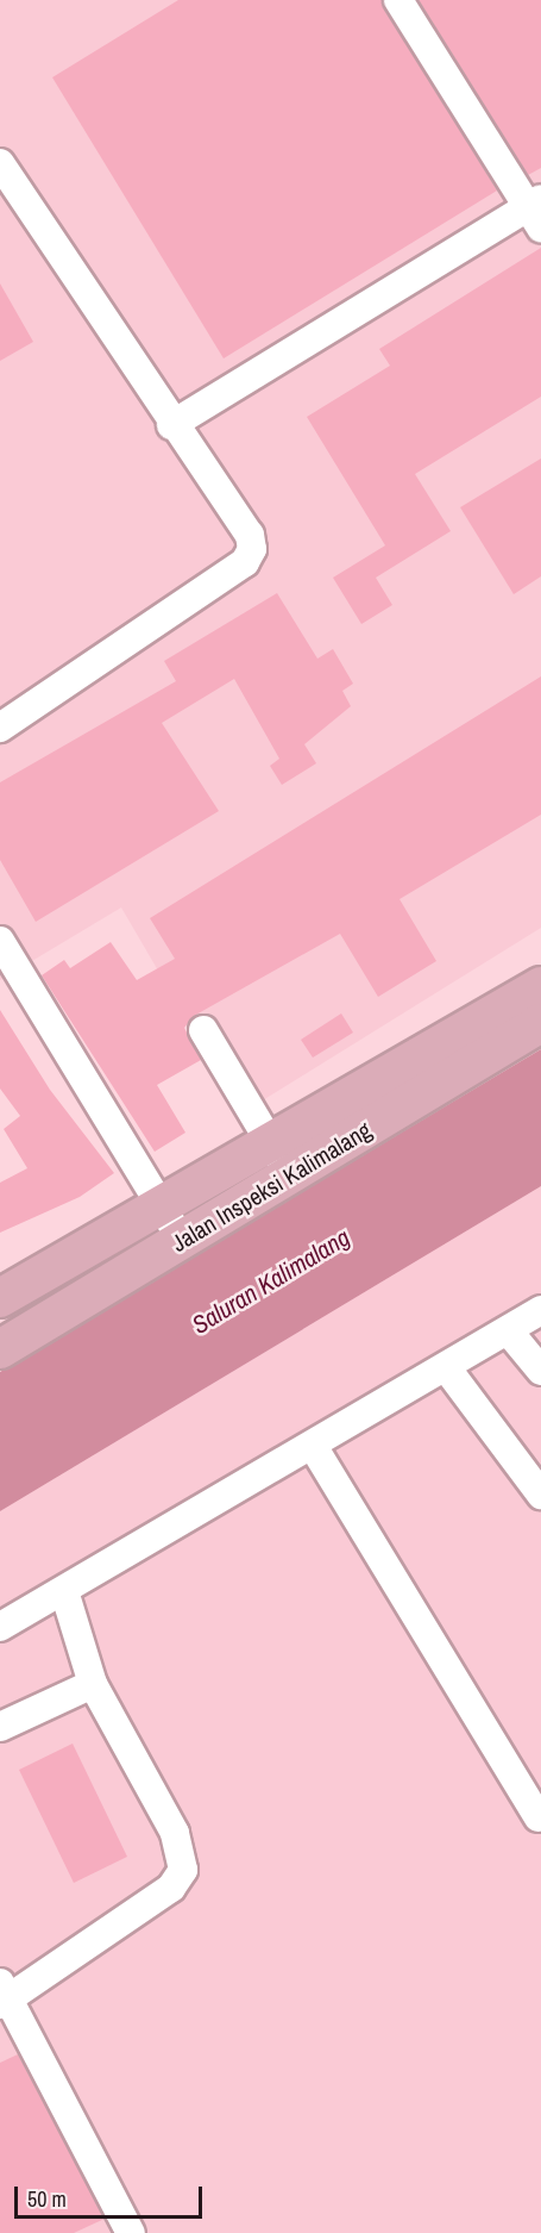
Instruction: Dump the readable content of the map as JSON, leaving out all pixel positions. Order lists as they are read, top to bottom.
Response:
{
  "streets": {
    "main road": ["Jalan Inspeksi Kalimalang"]
  },
  "water": ["Saluran Kalimalang"],
  "scale_bar": "50 m"
}
